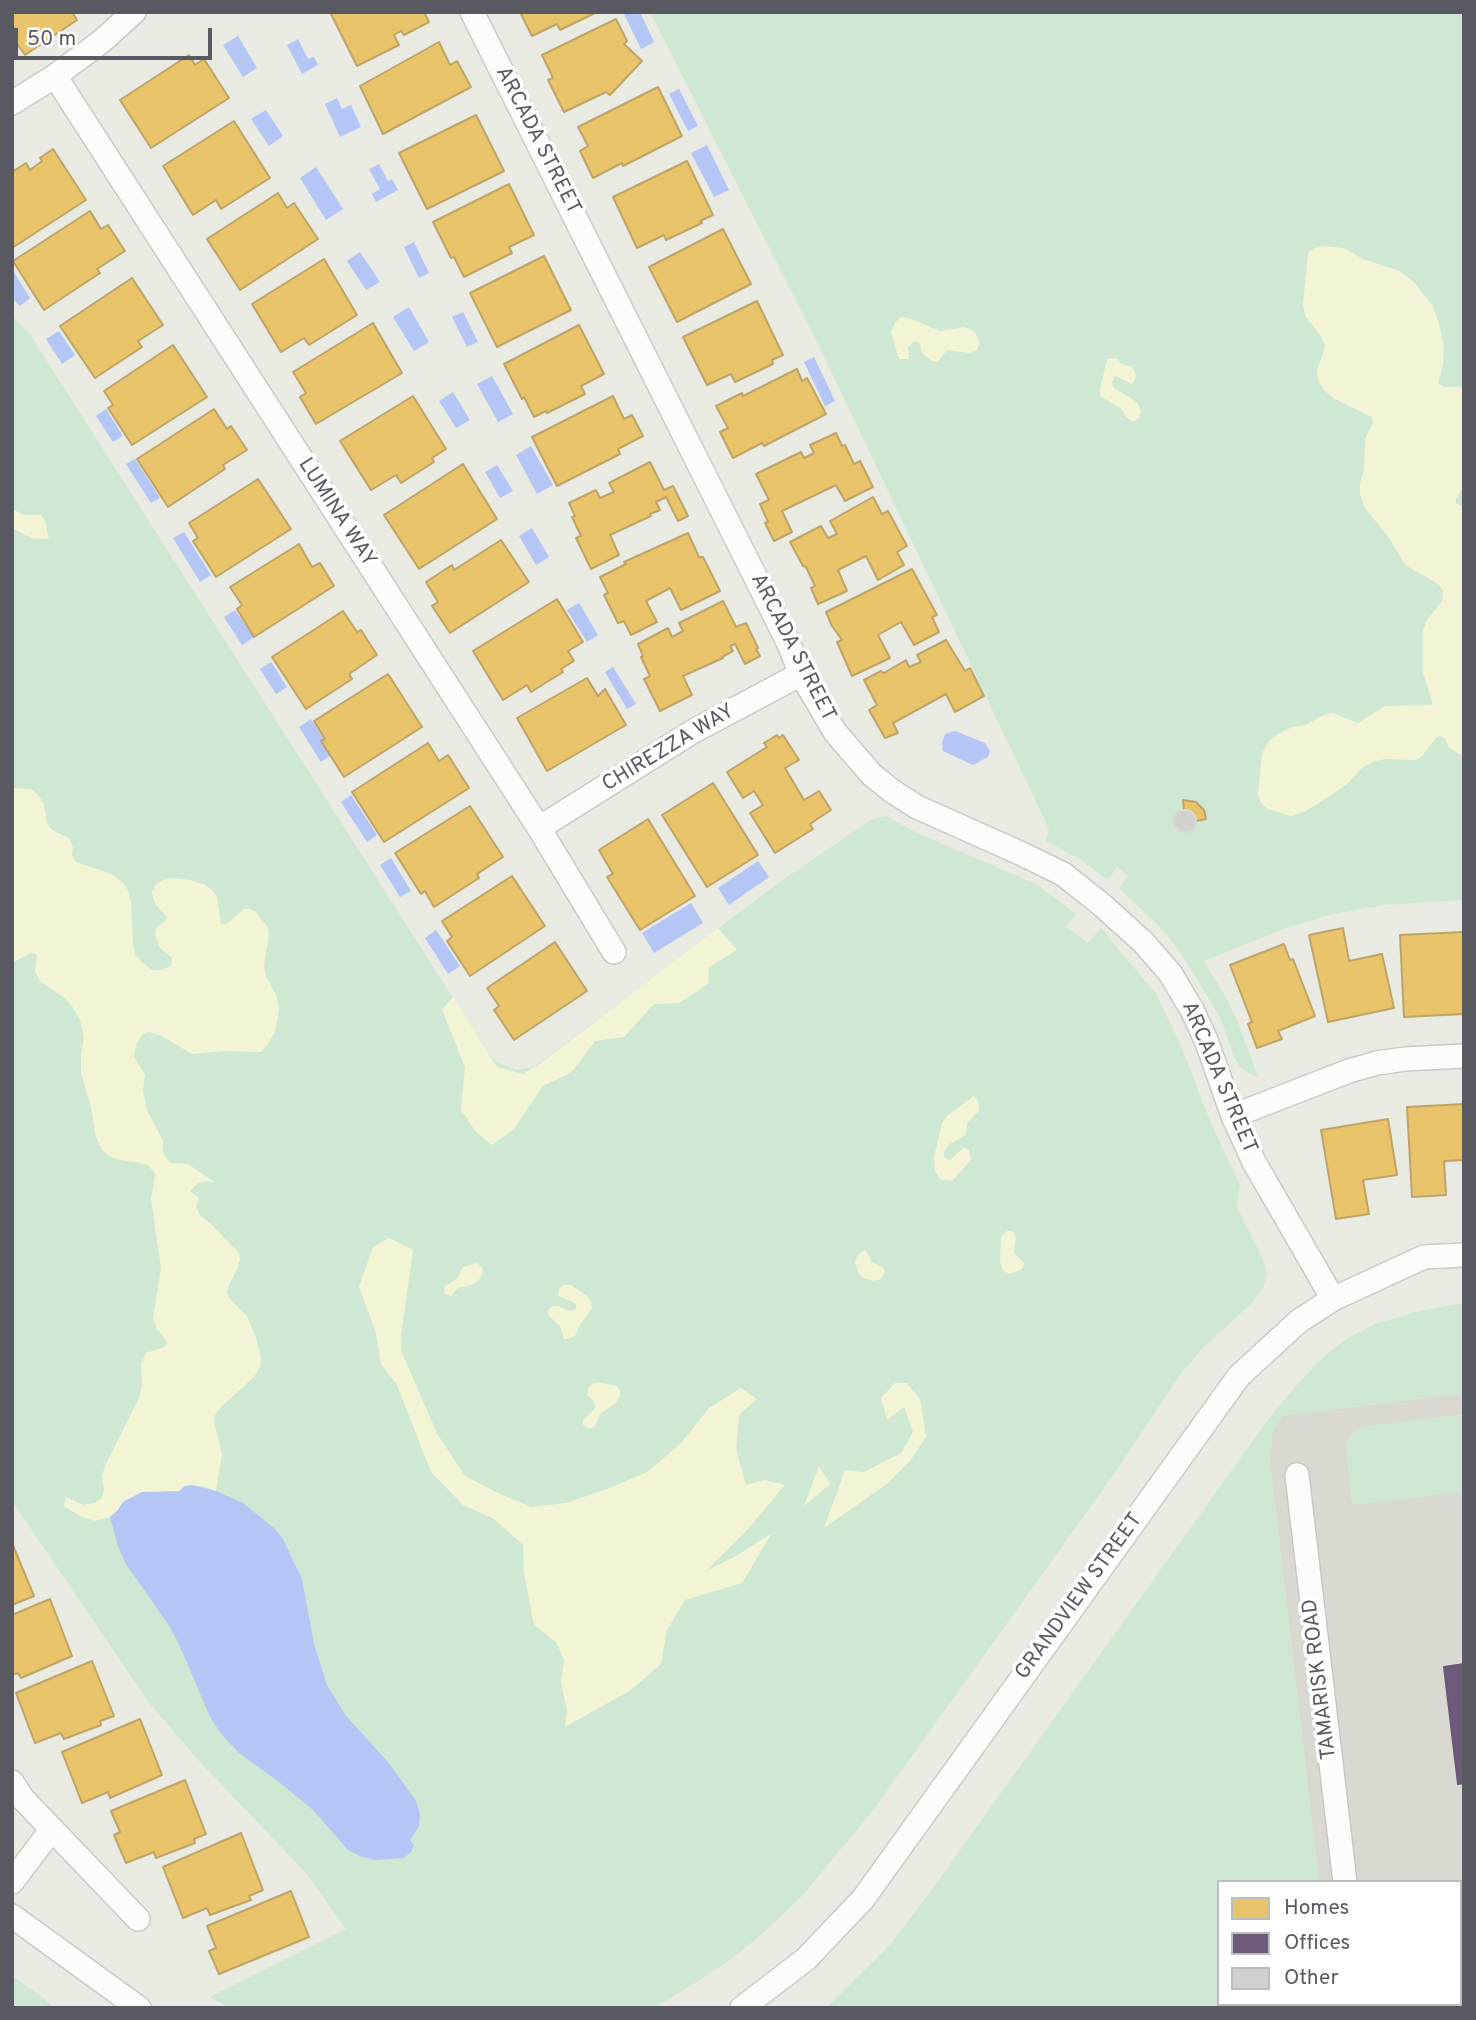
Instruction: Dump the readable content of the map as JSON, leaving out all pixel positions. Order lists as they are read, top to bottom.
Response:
{
  "streets": {
    "street": [
      "ARCADA STREET",
      "LUMINA WAY",
      "CHIREZZA WAY",
      "GRANDVIEW STREET",
      "TAMARISK ROAD"
    ]
  },
  "crossings": [
    ["ARCADA STREET", "CHIREZZA WAY"],
    ["ARCADA STREET", "GRANDVIEW STREET"],
    ["LUMINA WAY", "CHIREZZA WAY"]
  ],
  "legend": ["Homes", "Offices", "Other"],
  "scale_bar": "50 m"
}
